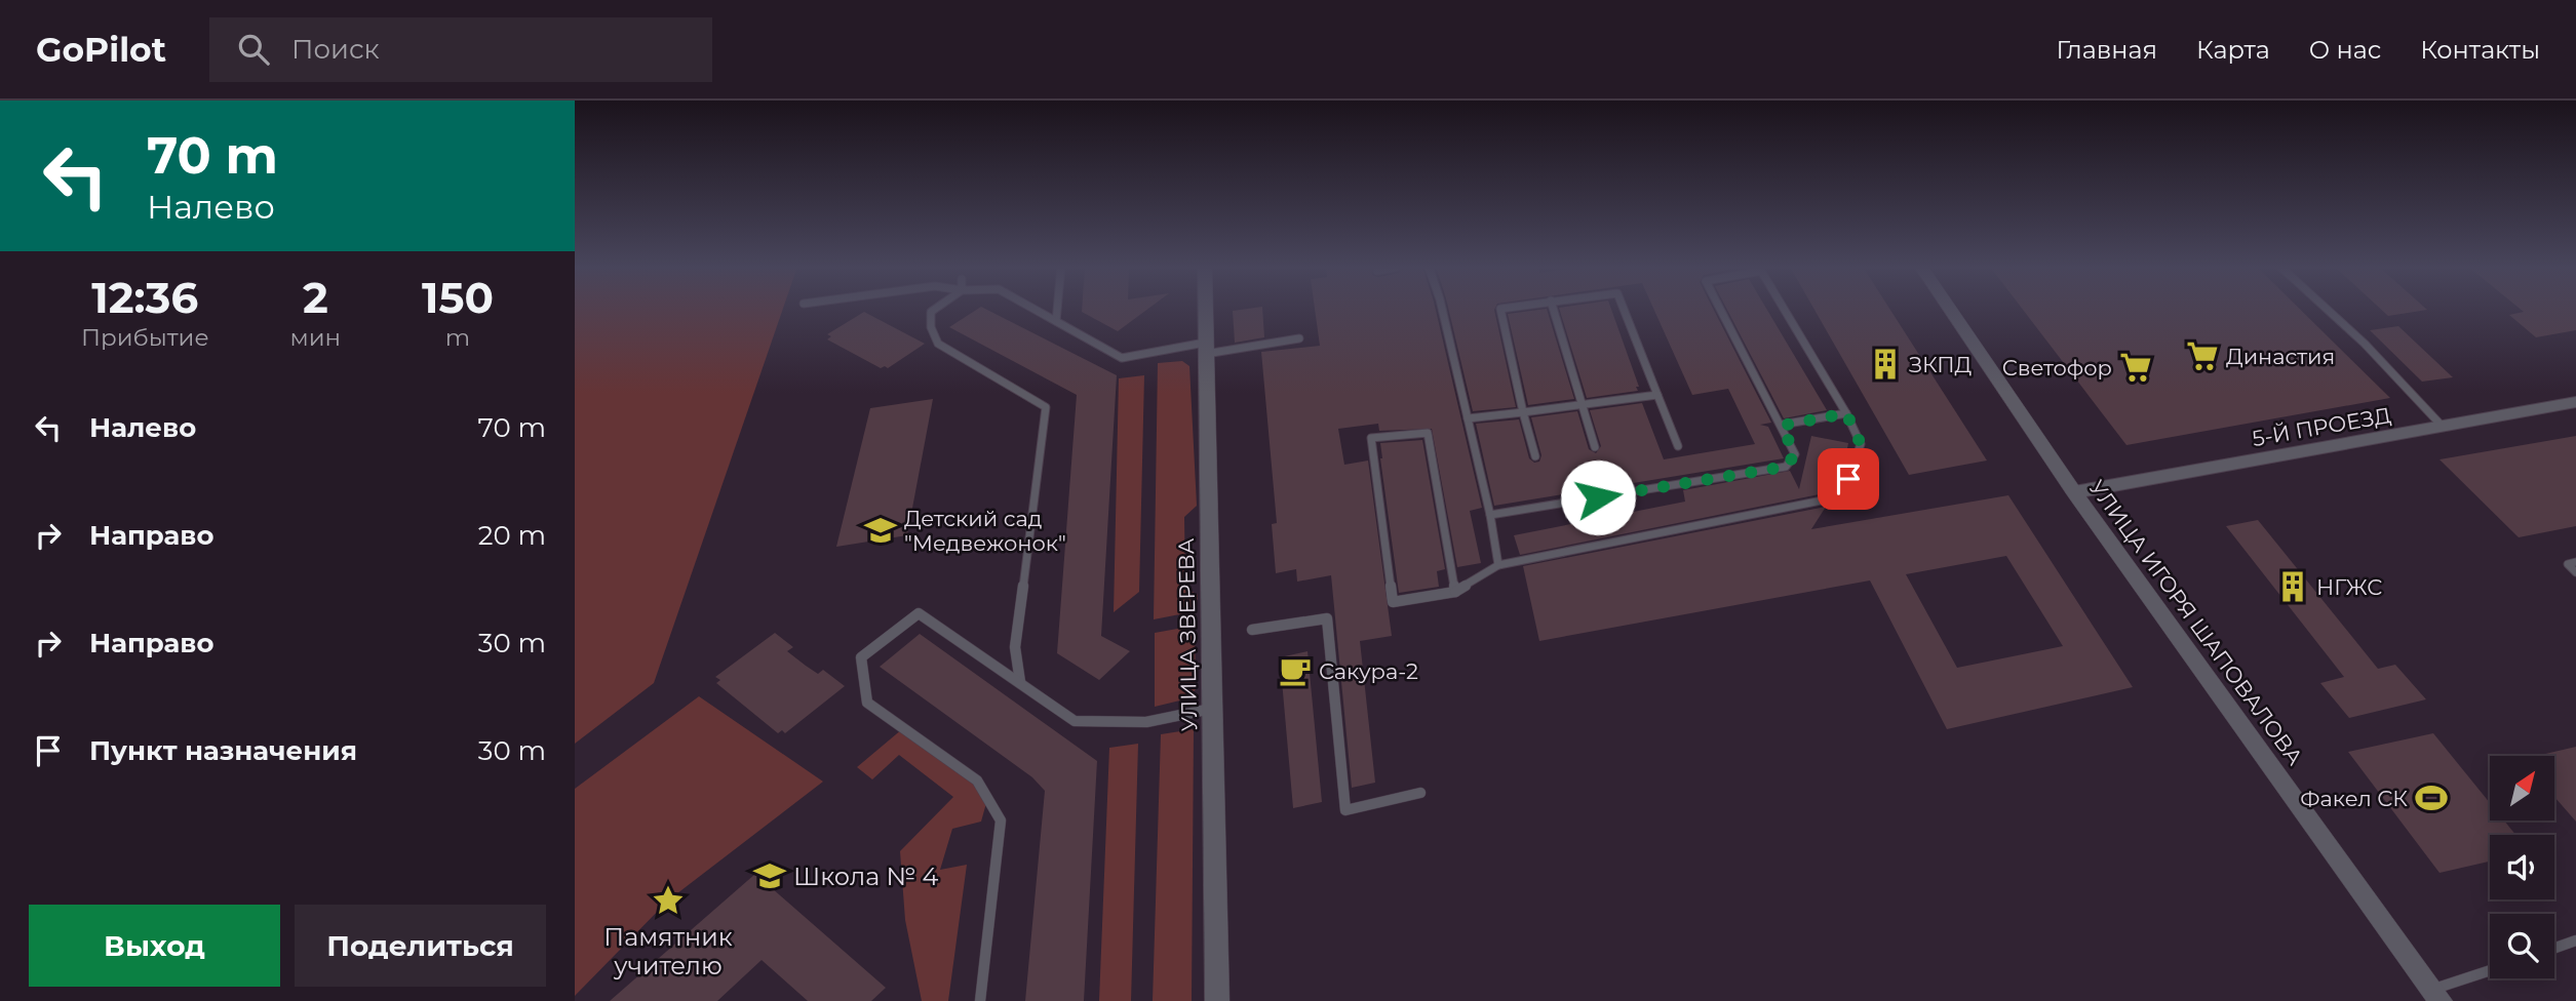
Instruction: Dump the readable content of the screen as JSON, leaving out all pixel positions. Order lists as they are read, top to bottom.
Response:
{
  "streets": {
    "street": ["5-Й ПРОЕЗД", "УЛИЦА ИГОРЯ ШАПОВАЛОВА", "УЛИЦА ЗВЕРЕВА"]
  },
  "crossings": [
    ["5-Й ПРОЕЗД", "УЛИЦА ИГОРЯ ШАПОВАЛОВА"]
  ],
  "places": {
    "supermarket": ["Династия", "Светофор"],
    "building": ["ЗКПД", "НГЖС"],
    "school or university": ["Детский сад \"Медвежонок\"", "Школа № 4"],
    "cafe": ["Сакура-2"],
    "sports": ["Факел СК"],
    "place": ["Памятник учителю"]
  },
  "north": "top right",
  "page": {
    "header": "GoPilot",
    "search": "Поиск",
    "nav": [
      "Главная",
      "Карта",
      "О нас",
      "Контакты"
    ],
    "turn": ["70 m", "Налево"],
    "eta": [
      "12:36",
      "Прибытие",
      "2",
      "мин",
      "150",
      "m"
    ],
    "list": [
      {
        "name": "Налево",
        "value": "70 m"
      },
      {
        "name": "Направо",
        "value": "20 m"
      },
      {
        "name": "Направо",
        "value": "30 m"
      },
      {
        "name": "Пункт назначения",
        "value": "30 m"
      }
    ],
    "buttons": ["Выход", "Поделиться"]
  }
}
